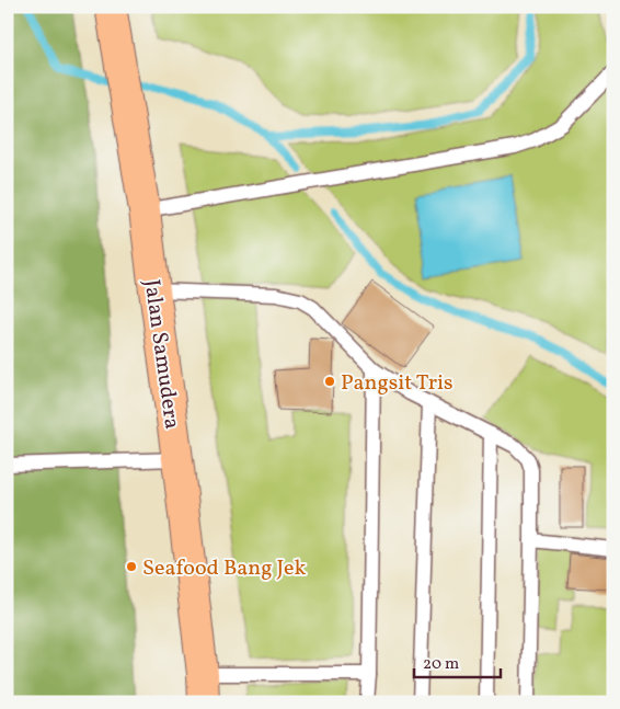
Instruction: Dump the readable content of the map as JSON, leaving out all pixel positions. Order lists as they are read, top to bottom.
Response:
{
  "streets": {
    "main road": ["Jalan Samudera"]
  },
  "places": ["Pangsit Tris", "Seafood Bang Jek"],
  "scale_bar": "20 m"
}
